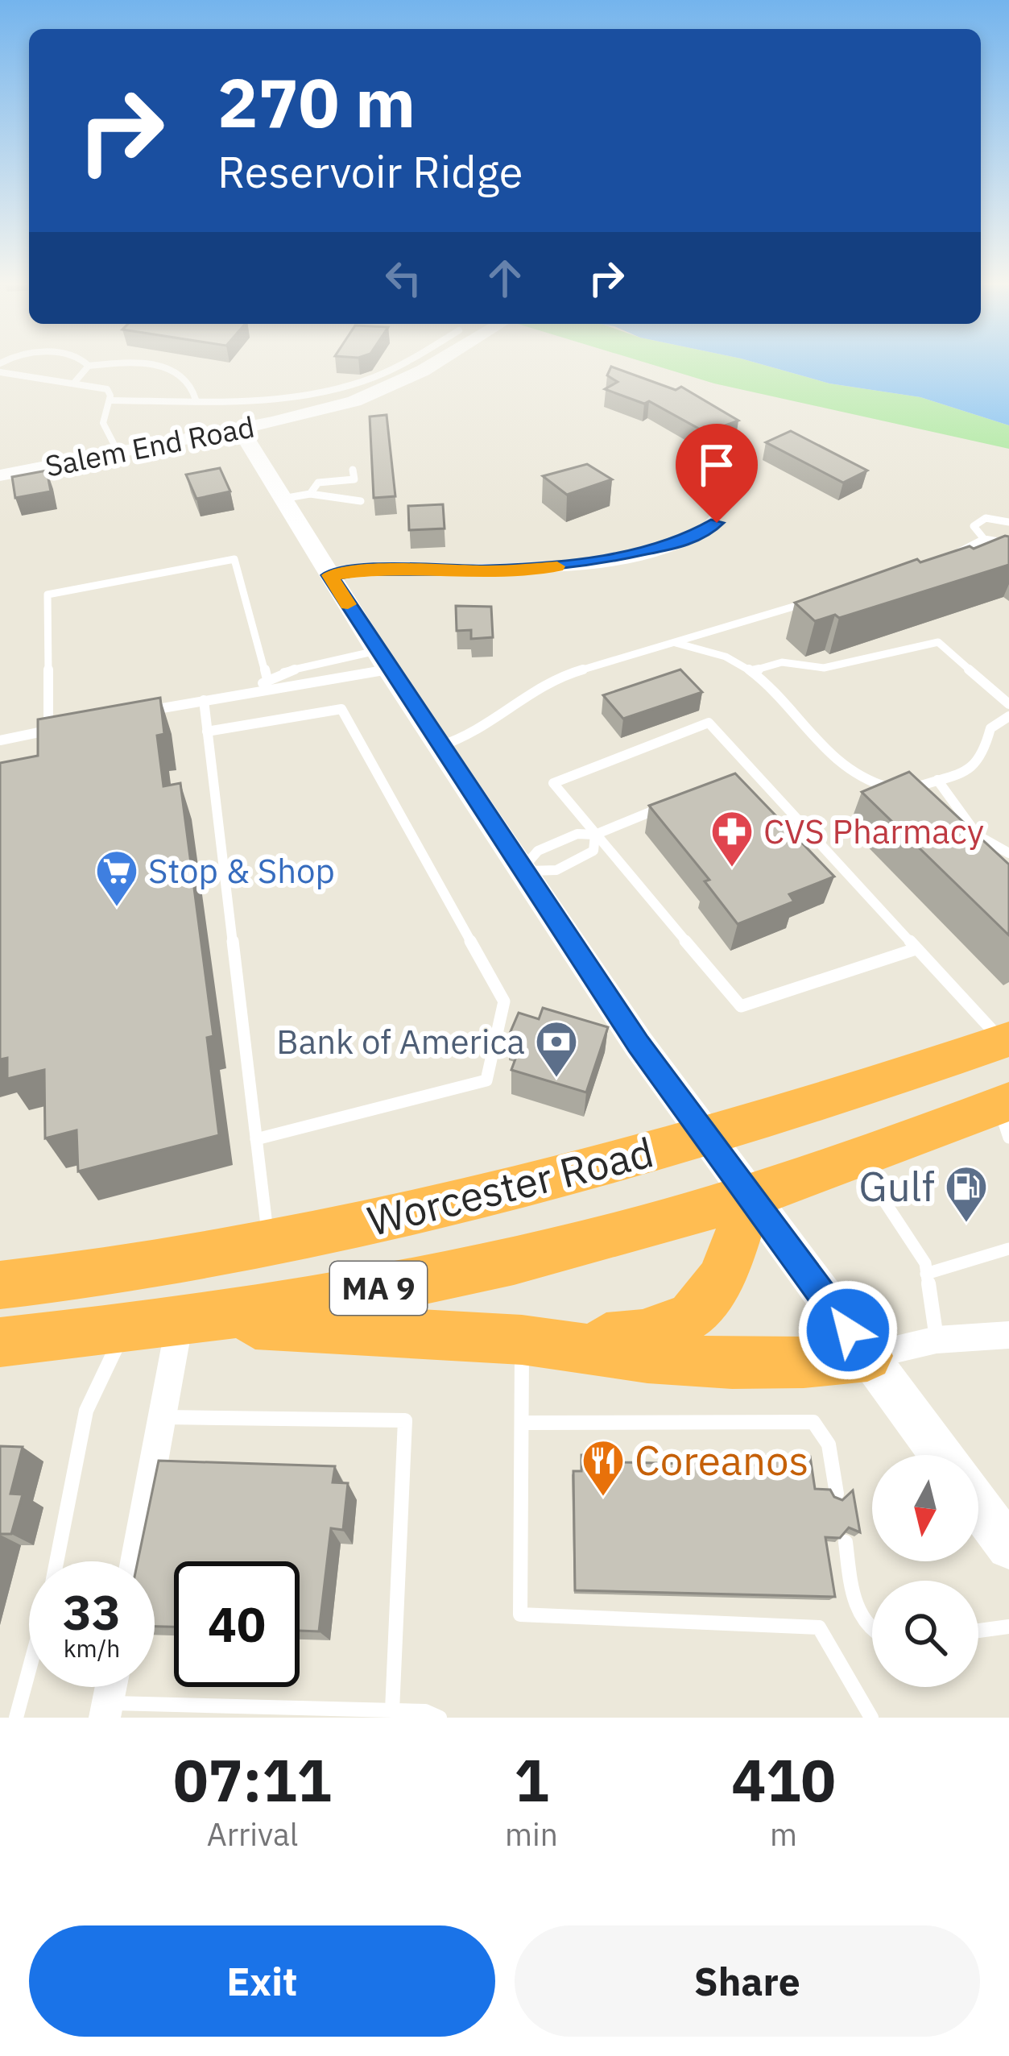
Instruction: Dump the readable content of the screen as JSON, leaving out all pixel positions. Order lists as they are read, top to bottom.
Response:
{
  "streets": {
    "highway": ["Worcester Road", "MA 9"],
    "street": ["Salem End Road"]
  },
  "places": {
    "pharmacy": ["CVS Pharmacy"],
    "supermarket": ["Stop & Shop"],
    "bank": ["Bank of America"],
    "fuel station": ["Gulf"],
    "restaurant": ["Coreanos"]
  },
  "north": "bottom",
  "page": {
    "turn": ["270 m", "Reservoir Ridge"],
    "speed": "33 km/h",
    "limit": "40",
    "eta": [
      "07:11",
      "Arrival",
      "1",
      "min",
      "410",
      "m"
    ],
    "buttons": ["Exit", "Share"]
  }
}
